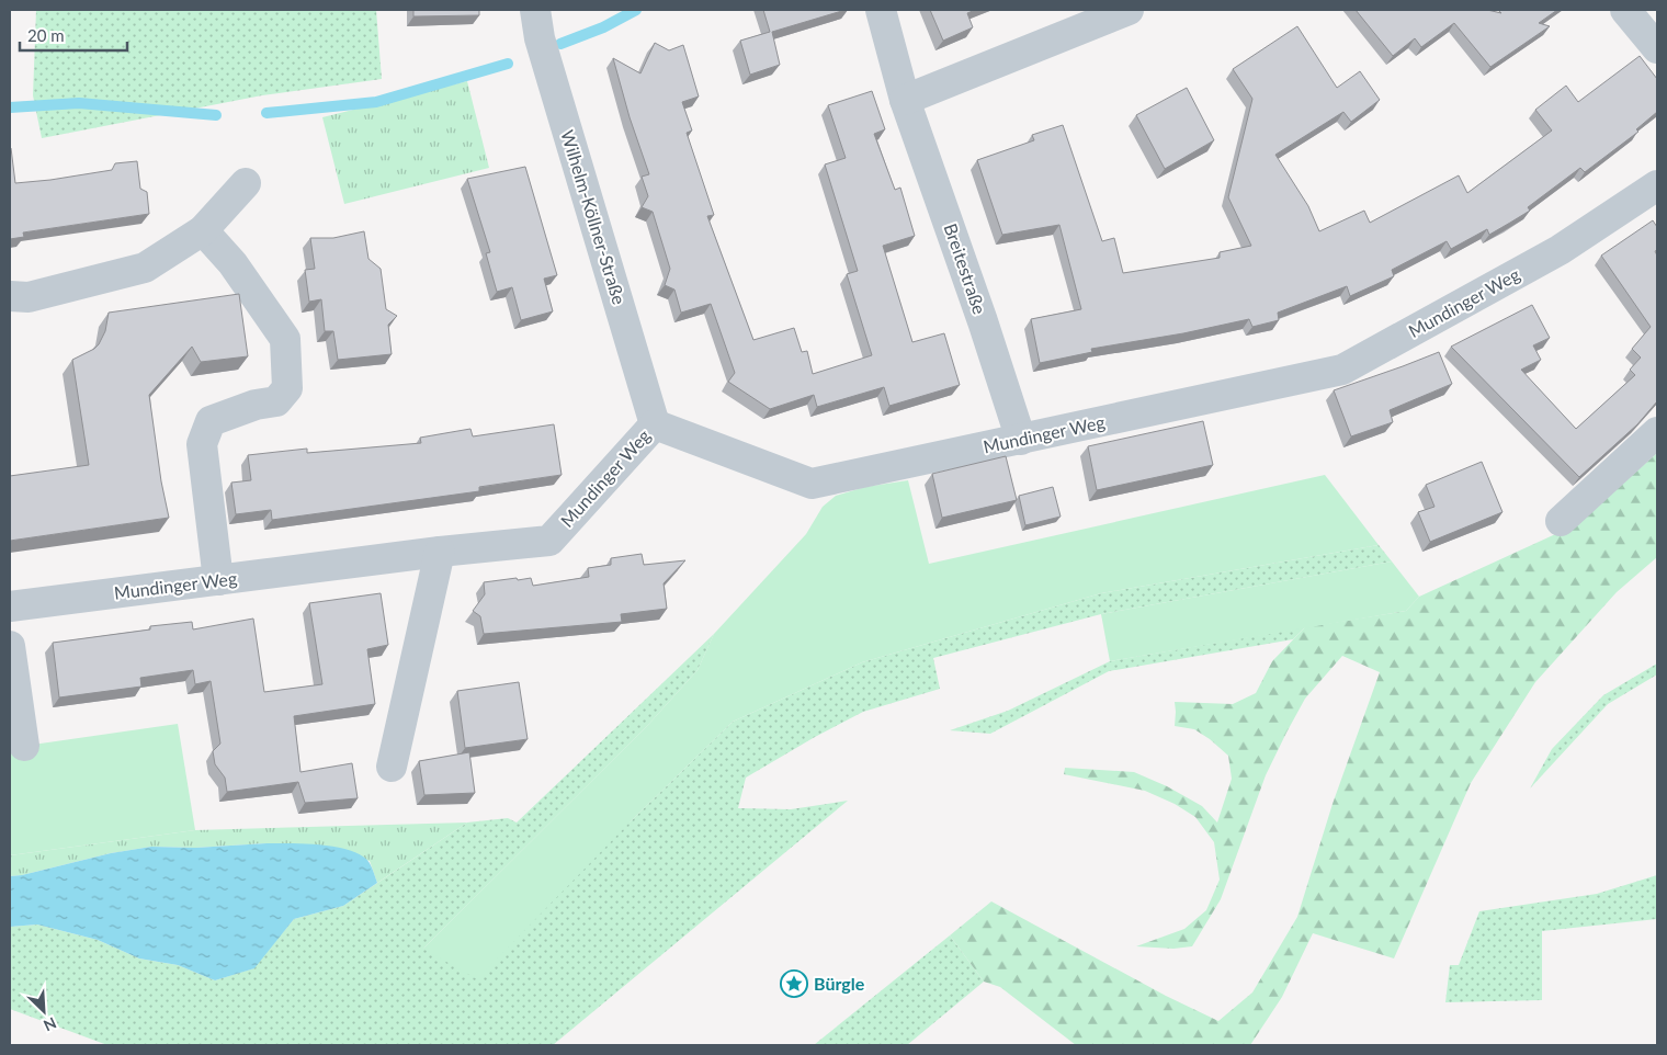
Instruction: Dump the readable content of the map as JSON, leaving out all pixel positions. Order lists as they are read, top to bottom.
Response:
{
  "streets": {
    "street": ["Wilhelm-Köllner-Straße", "Breitestraße", "Mundinger Weg"]
  },
  "crossings": [
    ["Wilhelm-Köllner-Straße", "Mundinger Weg"],
    ["Breitestraße", "Mundinger Weg"]
  ],
  "places": {
    "place": ["Bürgle"]
  },
  "scale_bar": "20 m",
  "north": "bottom right"
}
